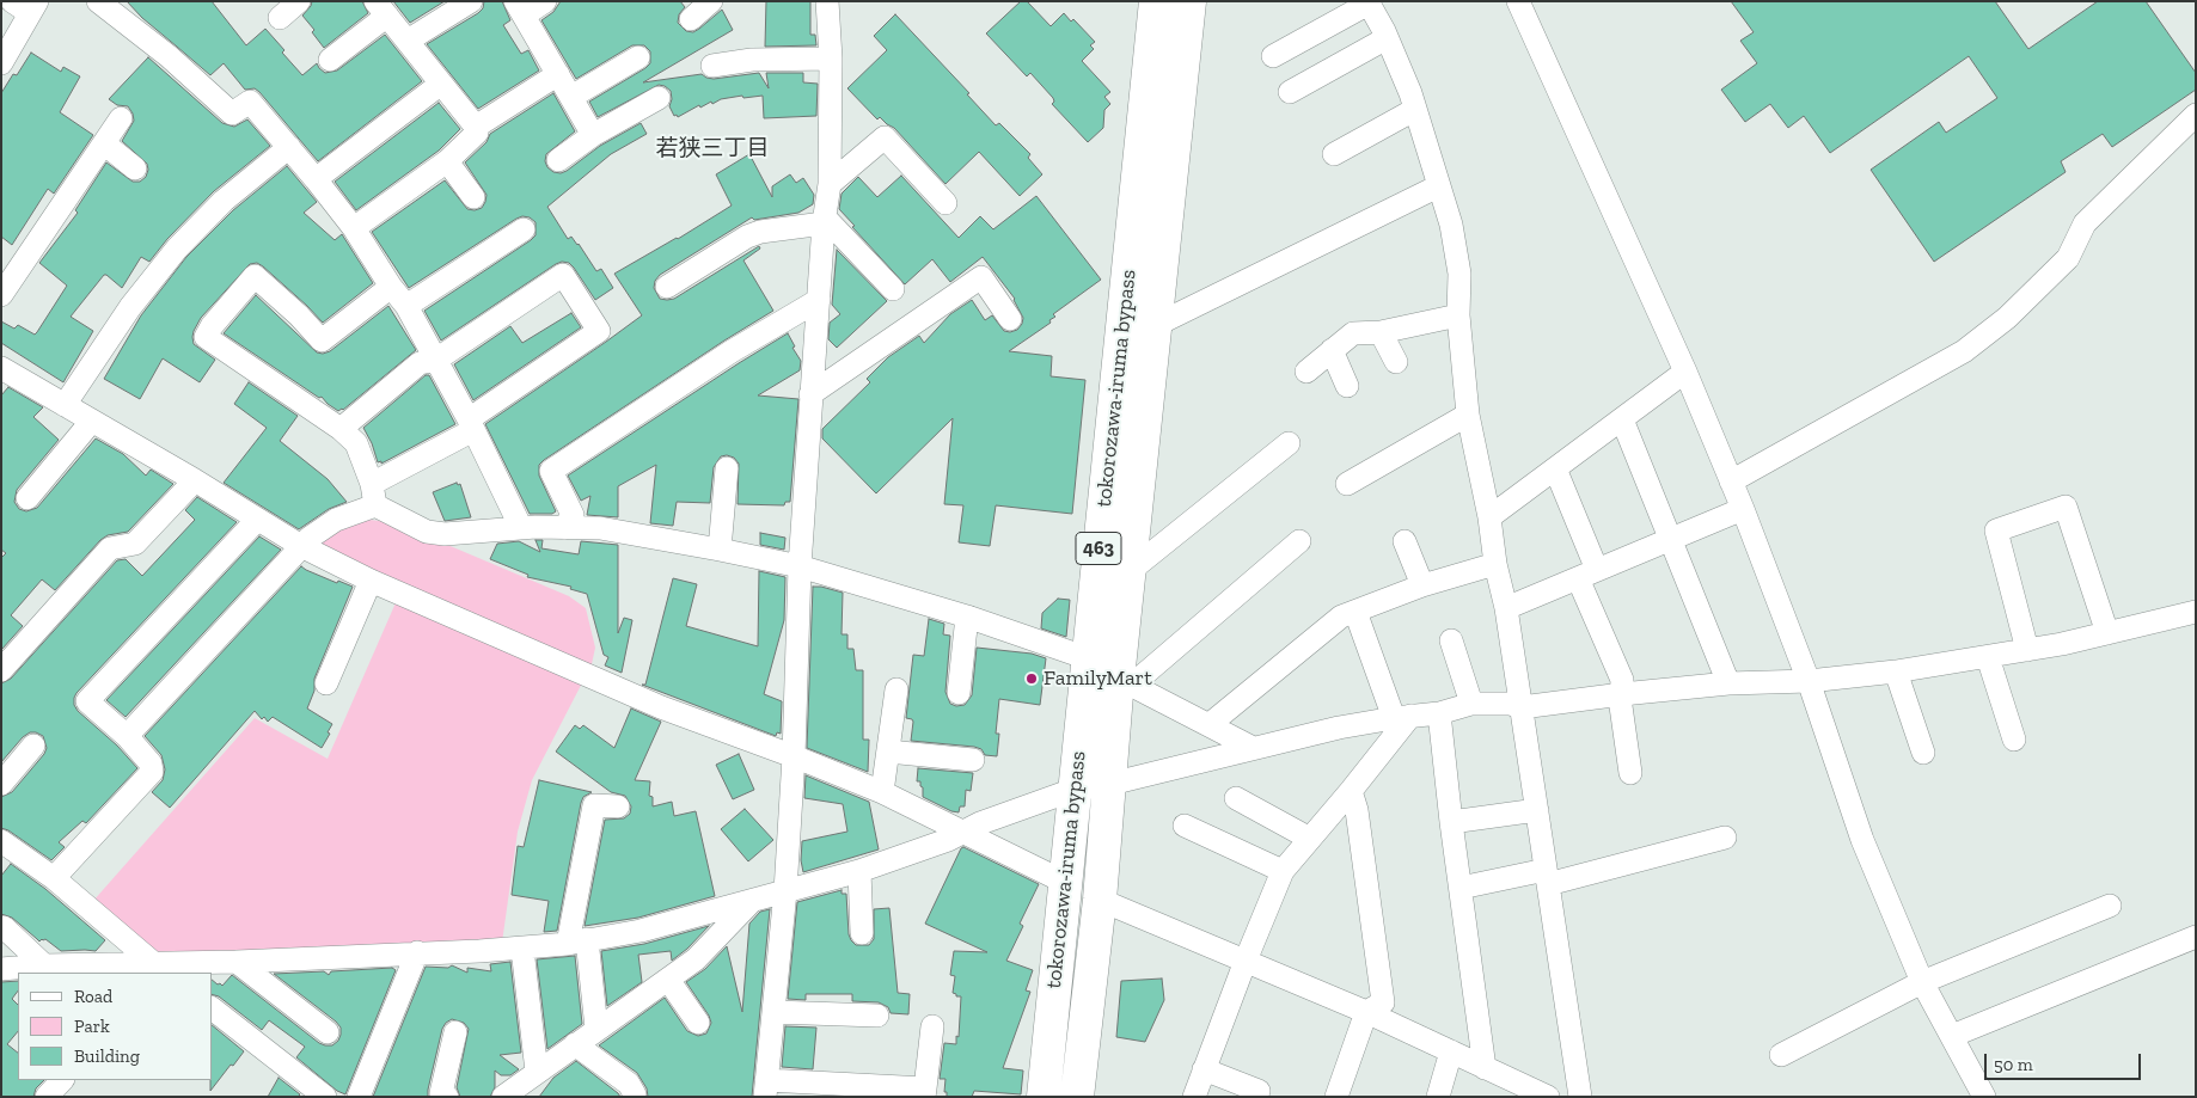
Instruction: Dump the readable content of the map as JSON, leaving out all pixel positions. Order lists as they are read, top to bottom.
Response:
{
  "streets": {
    "highway": ["tokorozawa-iruma bypass", "463"]
  },
  "districts": ["若狭三丁目"],
  "places": ["FamilyMart"],
  "legend": ["Road", "Park", "Building"],
  "scale_bar": "50 m"
}
